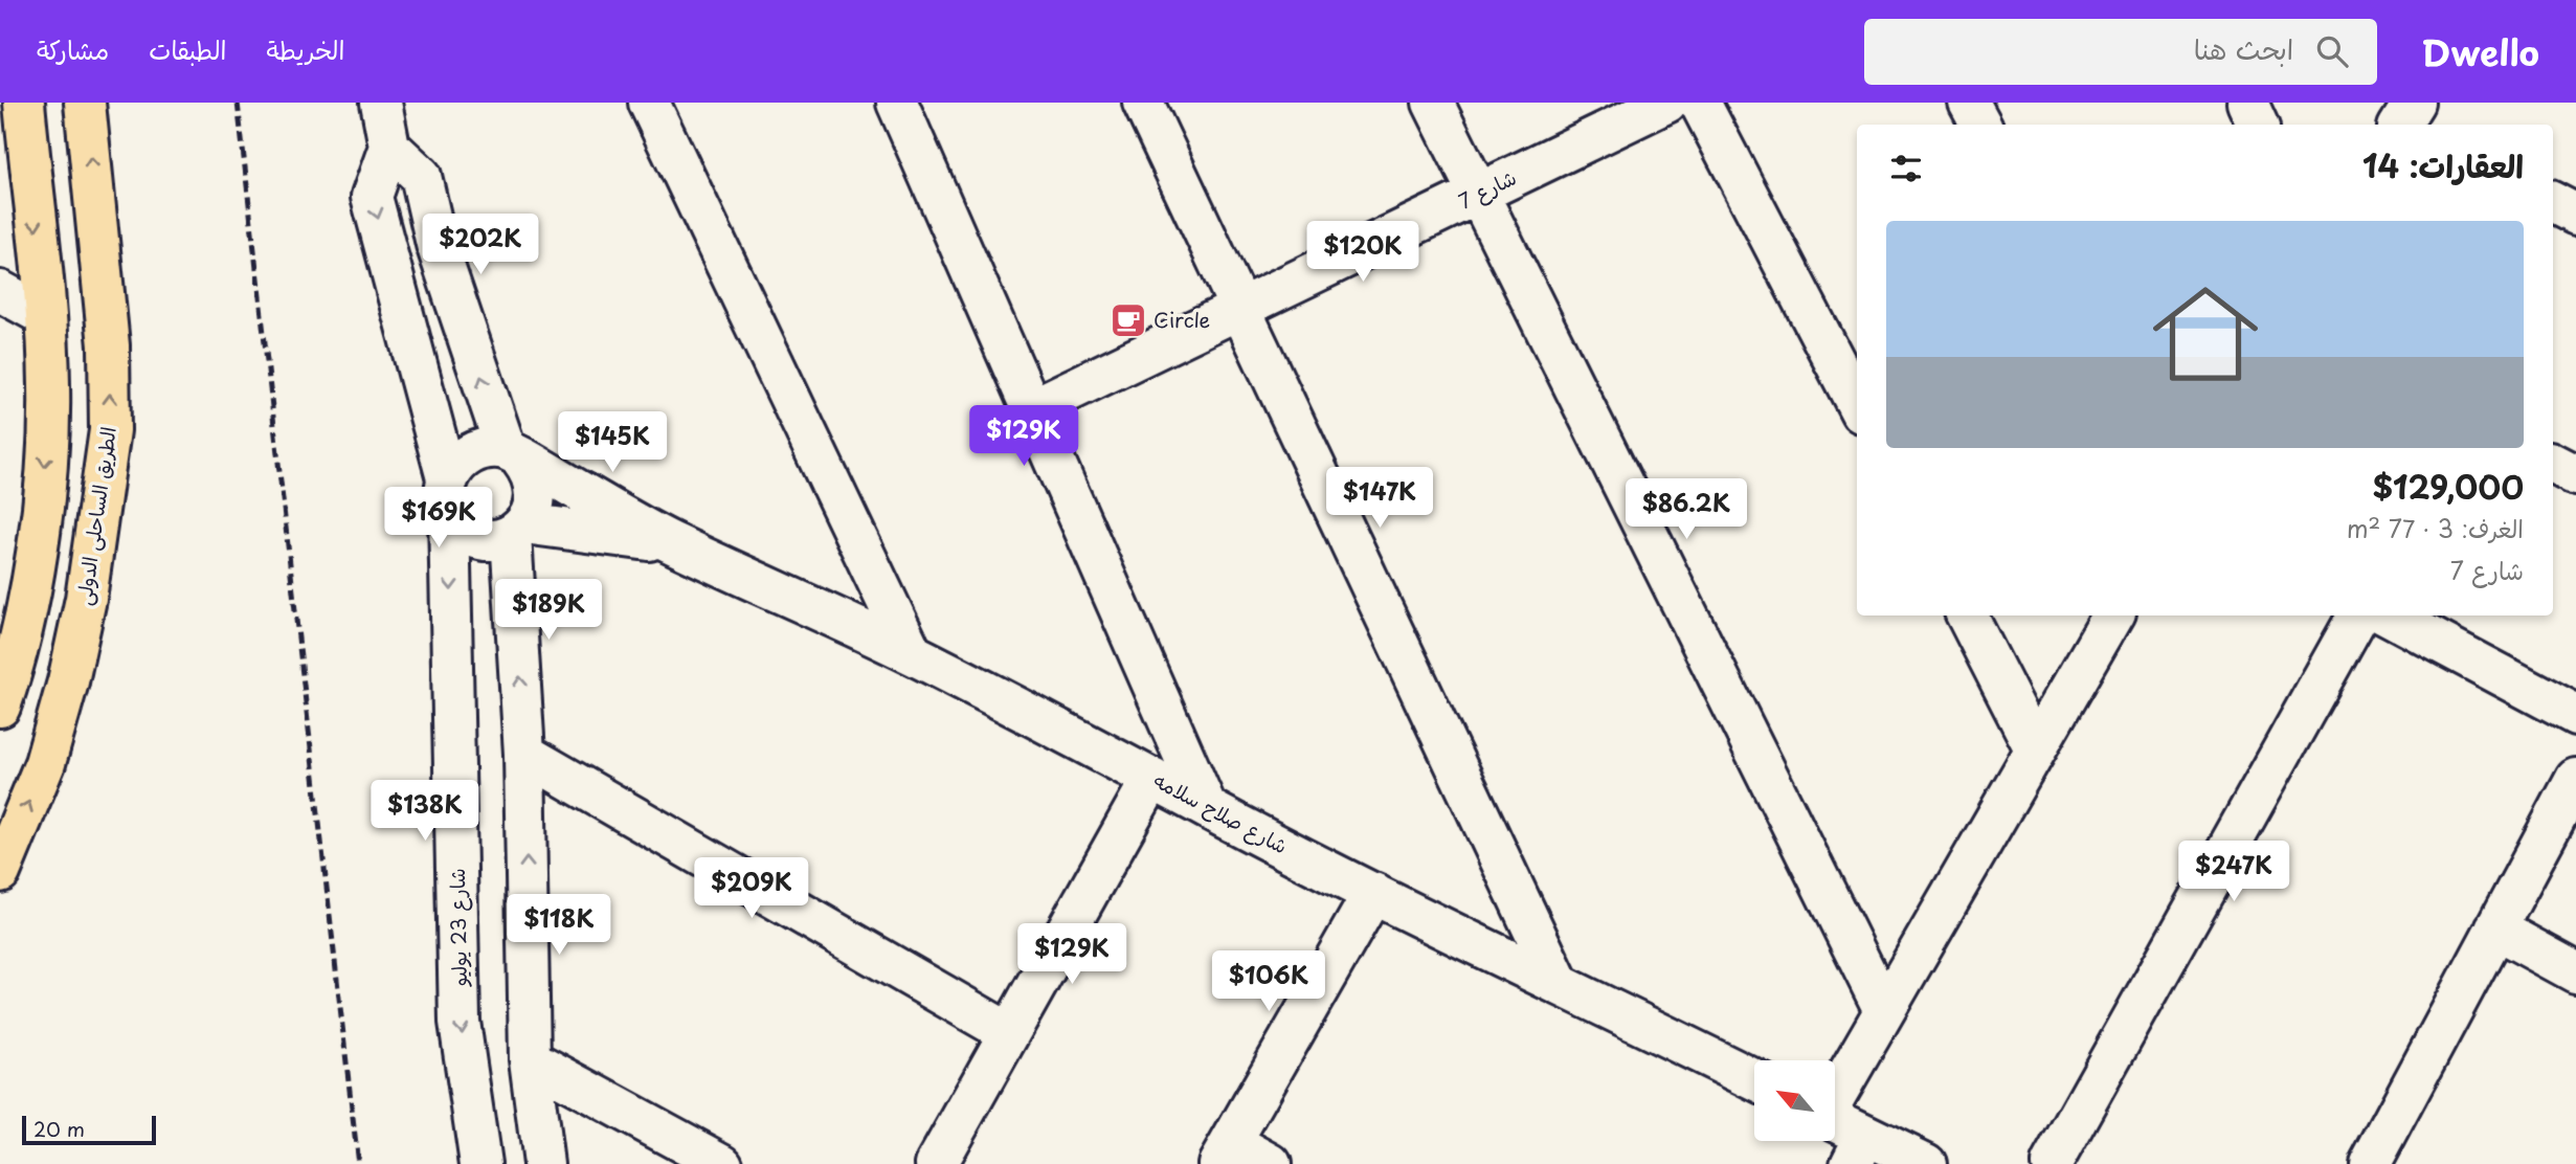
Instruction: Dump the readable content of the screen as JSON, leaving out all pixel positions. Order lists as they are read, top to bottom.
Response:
{
  "streets": {
    "main road": ["الطريق الساحلى الدولى"],
    "street": ["شارع 7", "شارع صلاح سلامه", "شارع 23 يوليو"]
  },
  "crossings": [
    ["شارع صلاح سلامه", "شارع 23 يوليو"]
  ],
  "places": {
    "cafe": ["Circle"]
  },
  "scale_bar": "20 m",
  "north": "top left",
  "page": {
    "header": "Dwello",
    "search": "ابحث هنا",
    "nav": ["الخريطة", "الطبقات", "مشاركة"],
    "heading": "العقارات: 14",
    "list": [
      {
        "name": "$129,000",
        "note": "الغرف: 3 · 77 m² · شارع 7"
      }
    ],
    "price": [
      "$202K",
      "$120K",
      "$129K",
      "$145K",
      "$147K",
      "$86.2K",
      "$169K",
      "$189K",
      "$138K",
      "$247K",
      "$209K",
      "$118K",
      "$129K",
      "$106K"
    ],
    "scale": "20 m"
  }
}
